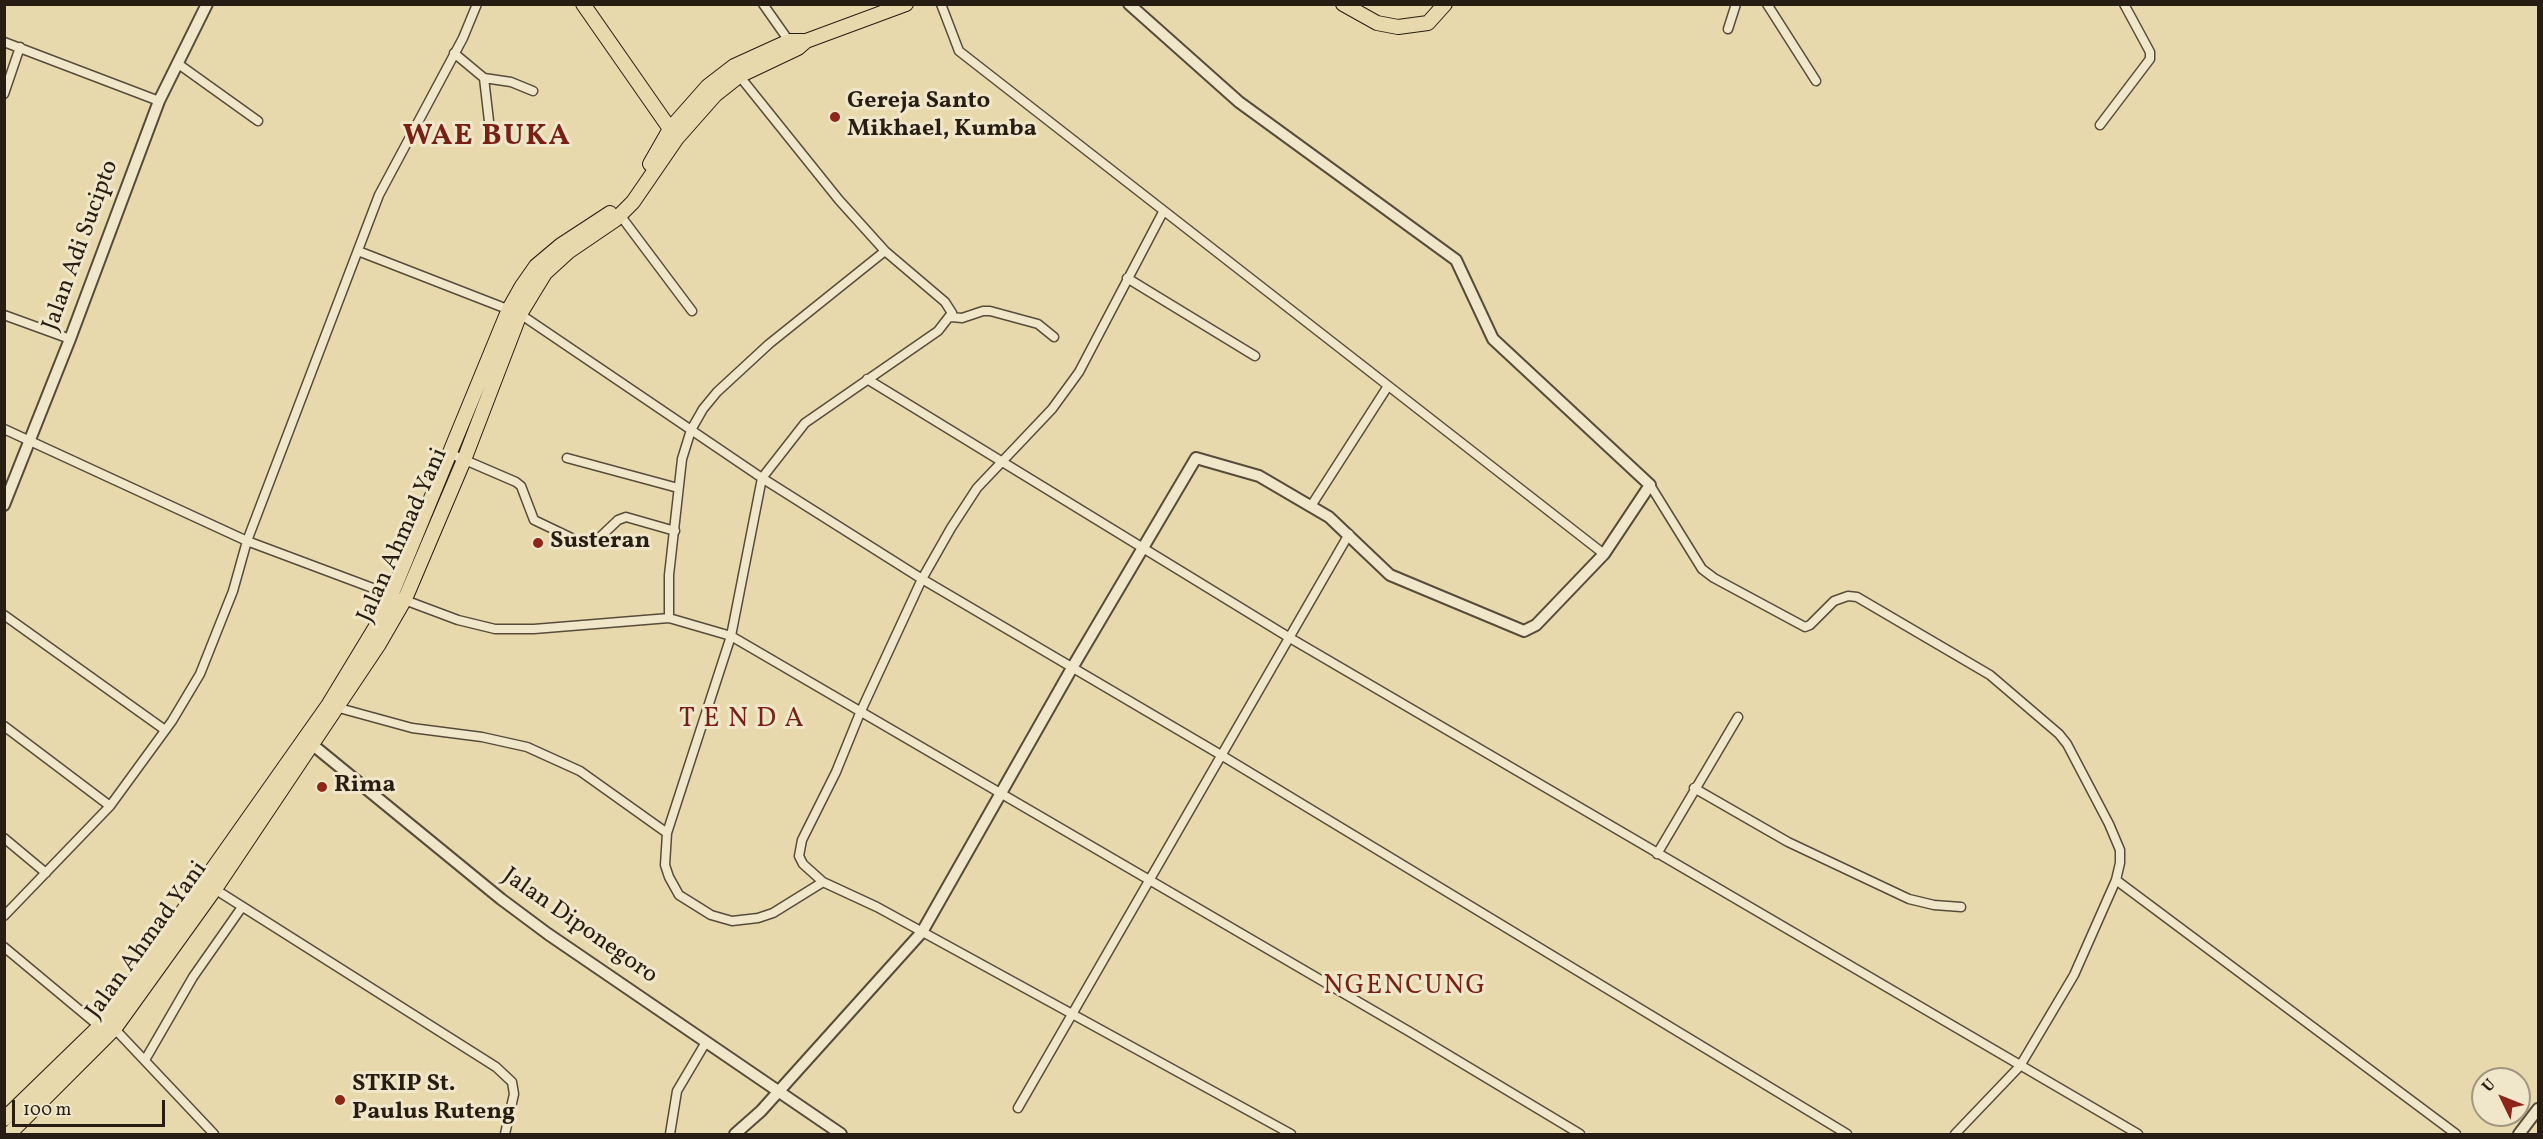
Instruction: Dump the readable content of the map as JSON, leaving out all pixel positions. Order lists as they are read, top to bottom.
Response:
{
  "streets": {
    "highway": ["Jalan Ahmad Yani"],
    "street": ["Jalan Adi Sucipto", "Jalan Diponegoro"]
  },
  "crossings": [
    ["Jalan Ahmad Yani", "Jalan Diponegoro"]
  ],
  "districts": ["WAE BUKA", "T E N D A", "NGENCUNG"],
  "places": [
    "Gereja Santo Mikhael, Kumba",
    "Susteran",
    "Rima",
    "STKIP St. Paulus Ruteng"
  ],
  "scale_bar": "100 m",
  "north": "top left"
}
